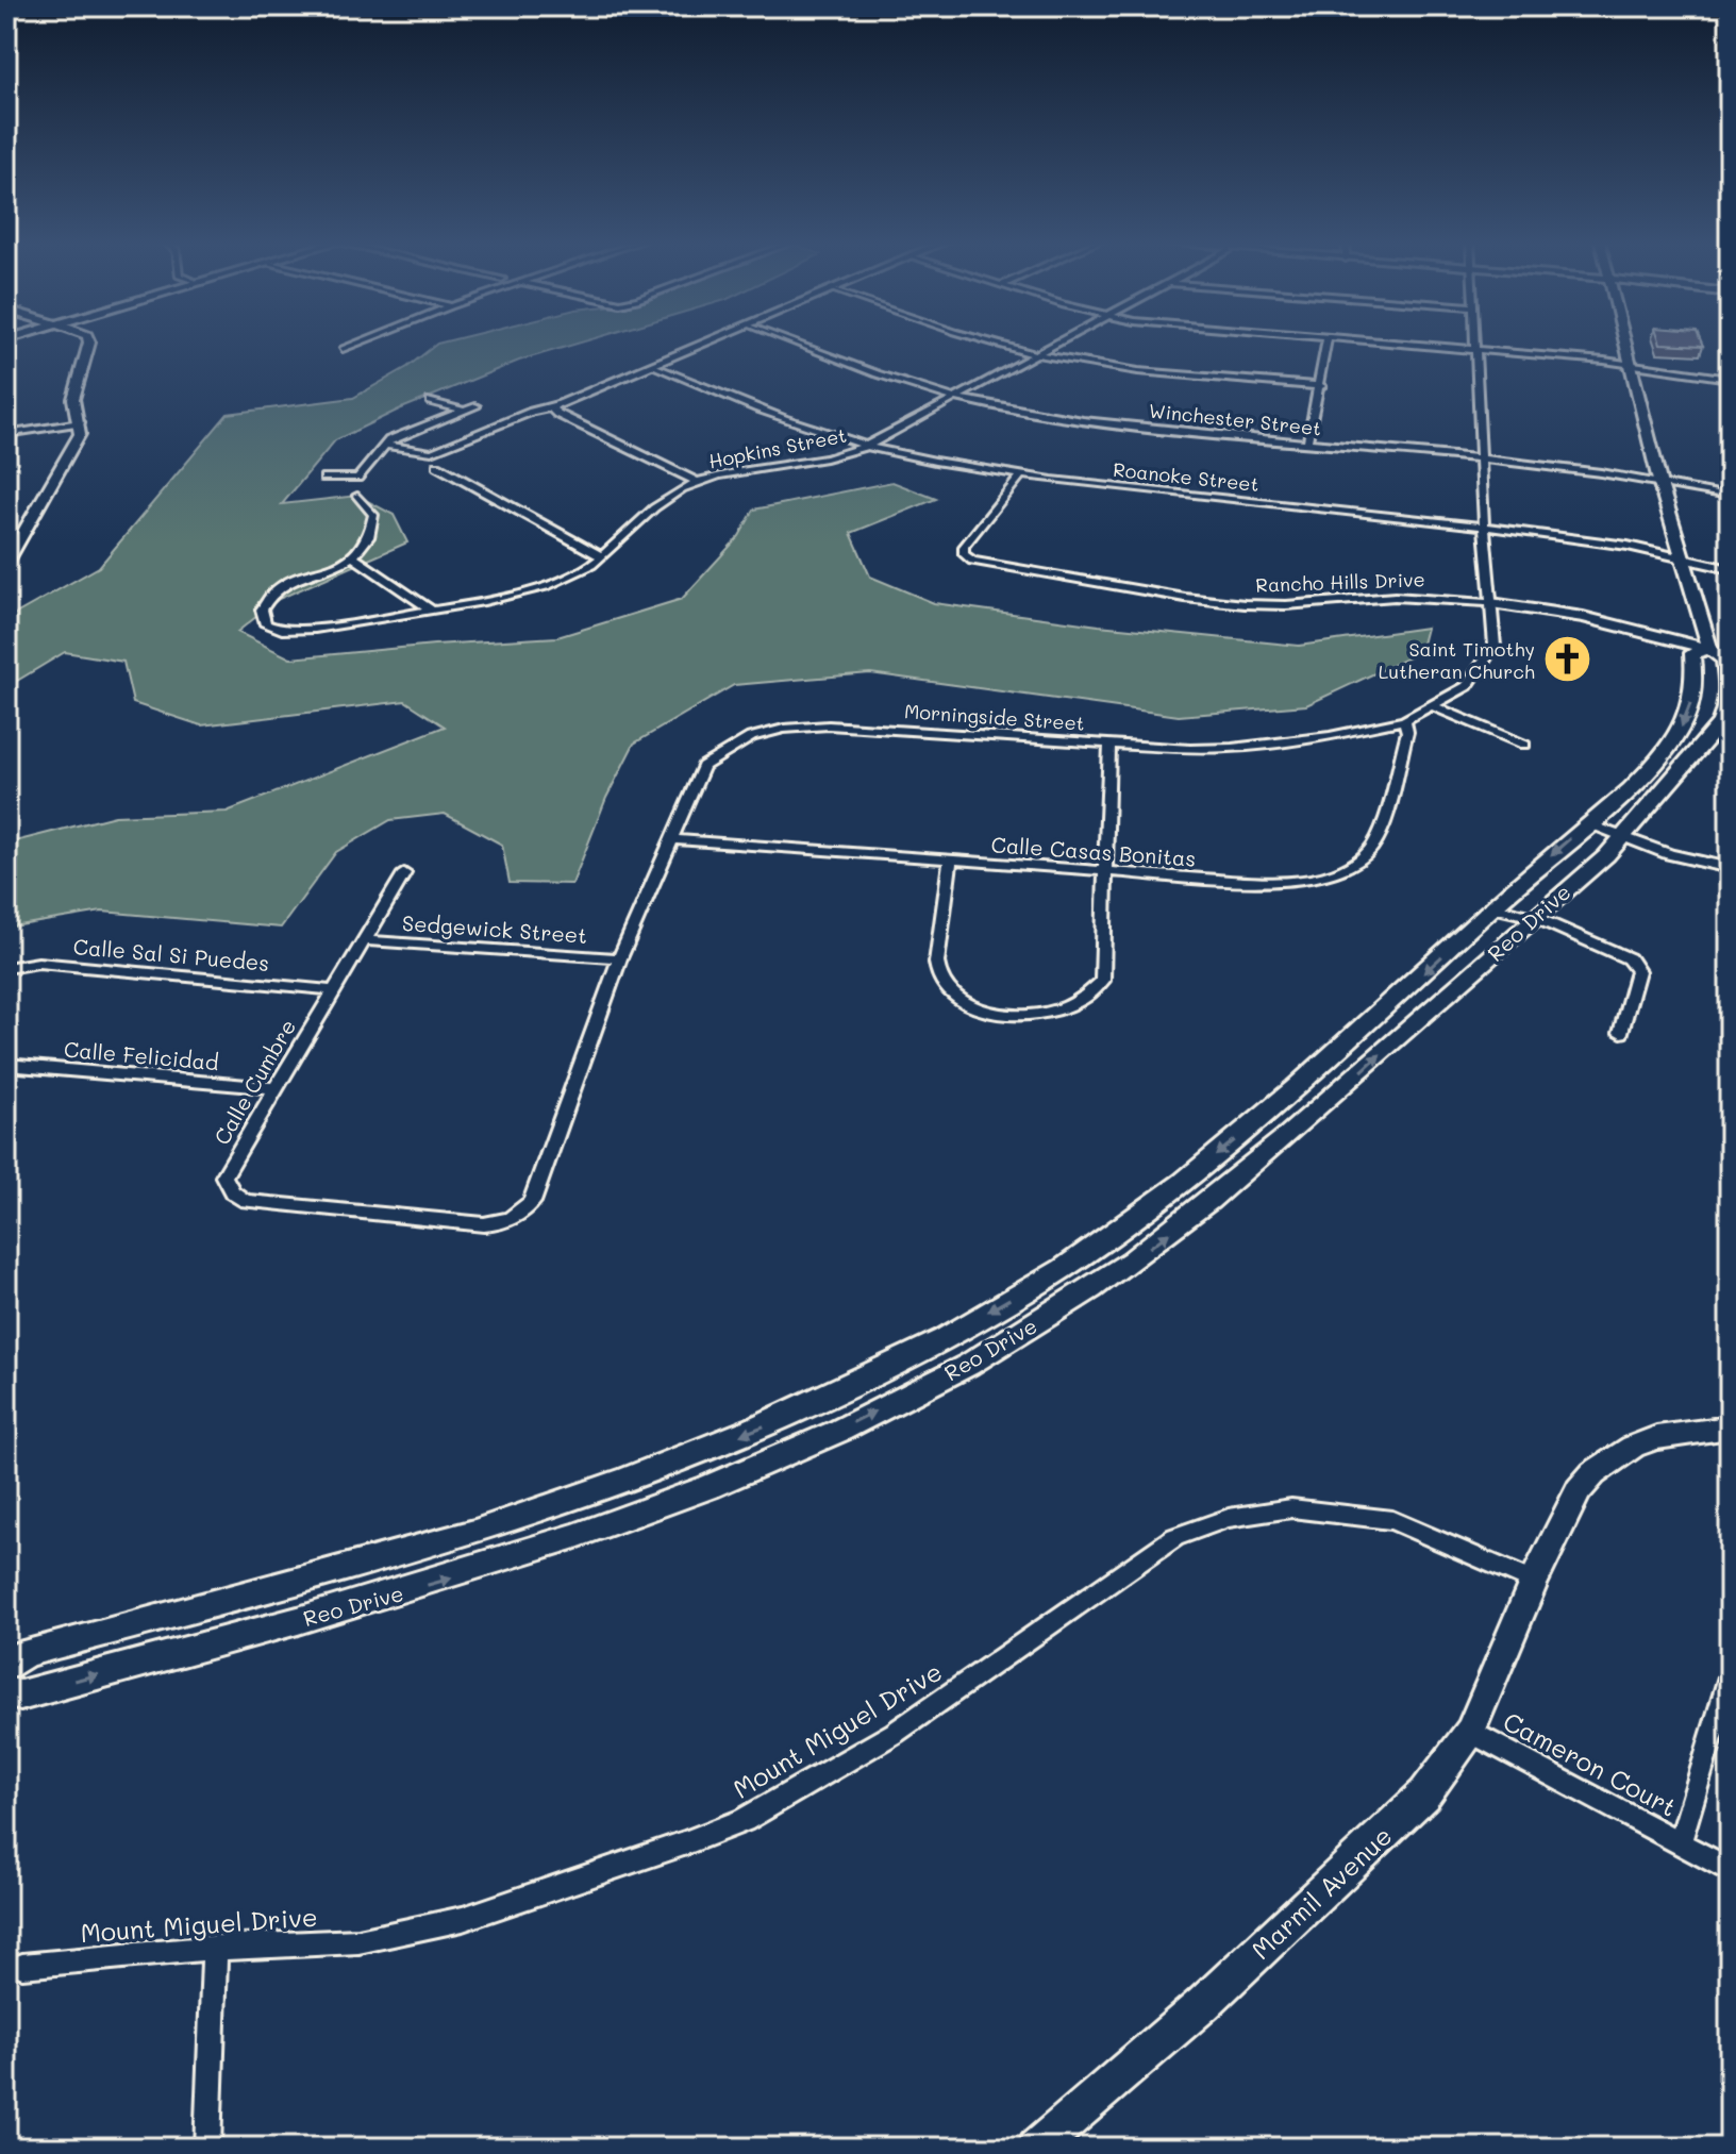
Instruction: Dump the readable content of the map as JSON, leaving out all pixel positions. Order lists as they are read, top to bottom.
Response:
{
  "streets": {
    "main road": ["Rancho Hills Drive", "Reo Drive", "Marmil Avenue"],
    "street": [
      "Winchester Street",
      "Hopkins Street",
      "Roanoke Street",
      "Morningside Street",
      "Calle Casas Bonitas",
      "Sedgewick Street",
      "Calle Sal Si Puedes",
      "Calle Felicidad",
      "Calle Cumbre",
      "Mount Miguel Drive",
      "Cameron Court"
    ]
  },
  "crossings": [
    ["Winchester Street", "Hopkins Street"],
    ["Winchester Street", "Morningside Street"],
    ["Winchester Street", "Reo Drive"],
    ["Hopkins Street", "Roanoke Street"],
    ["Roanoke Street", "Rancho Hills Drive"],
    ["Roanoke Street", "Morningside Street"],
    ["Roanoke Street", "Reo Drive"],
    ["Rancho Hills Drive", "Morningside Street"],
    ["Rancho Hills Drive", "Reo Drive"],
    ["Morningside Street", "Calle Casas Bonitas"],
    ["Morningside Street", "Sedgewick Street"],
    ["Morningside Street", "Calle Cumbre"],
    ["Sedgewick Street", "Calle Cumbre"],
    ["Calle Sal Si Puedes", "Calle Cumbre"],
    ["Calle Felicidad", "Calle Cumbre"],
    ["Mount Miguel Drive", "Marmil Avenue"],
    ["Cameron Court", "Marmil Avenue"]
  ],
  "places": {
    "church": ["Saint Timothy Lutheran Church"]
  }
}
